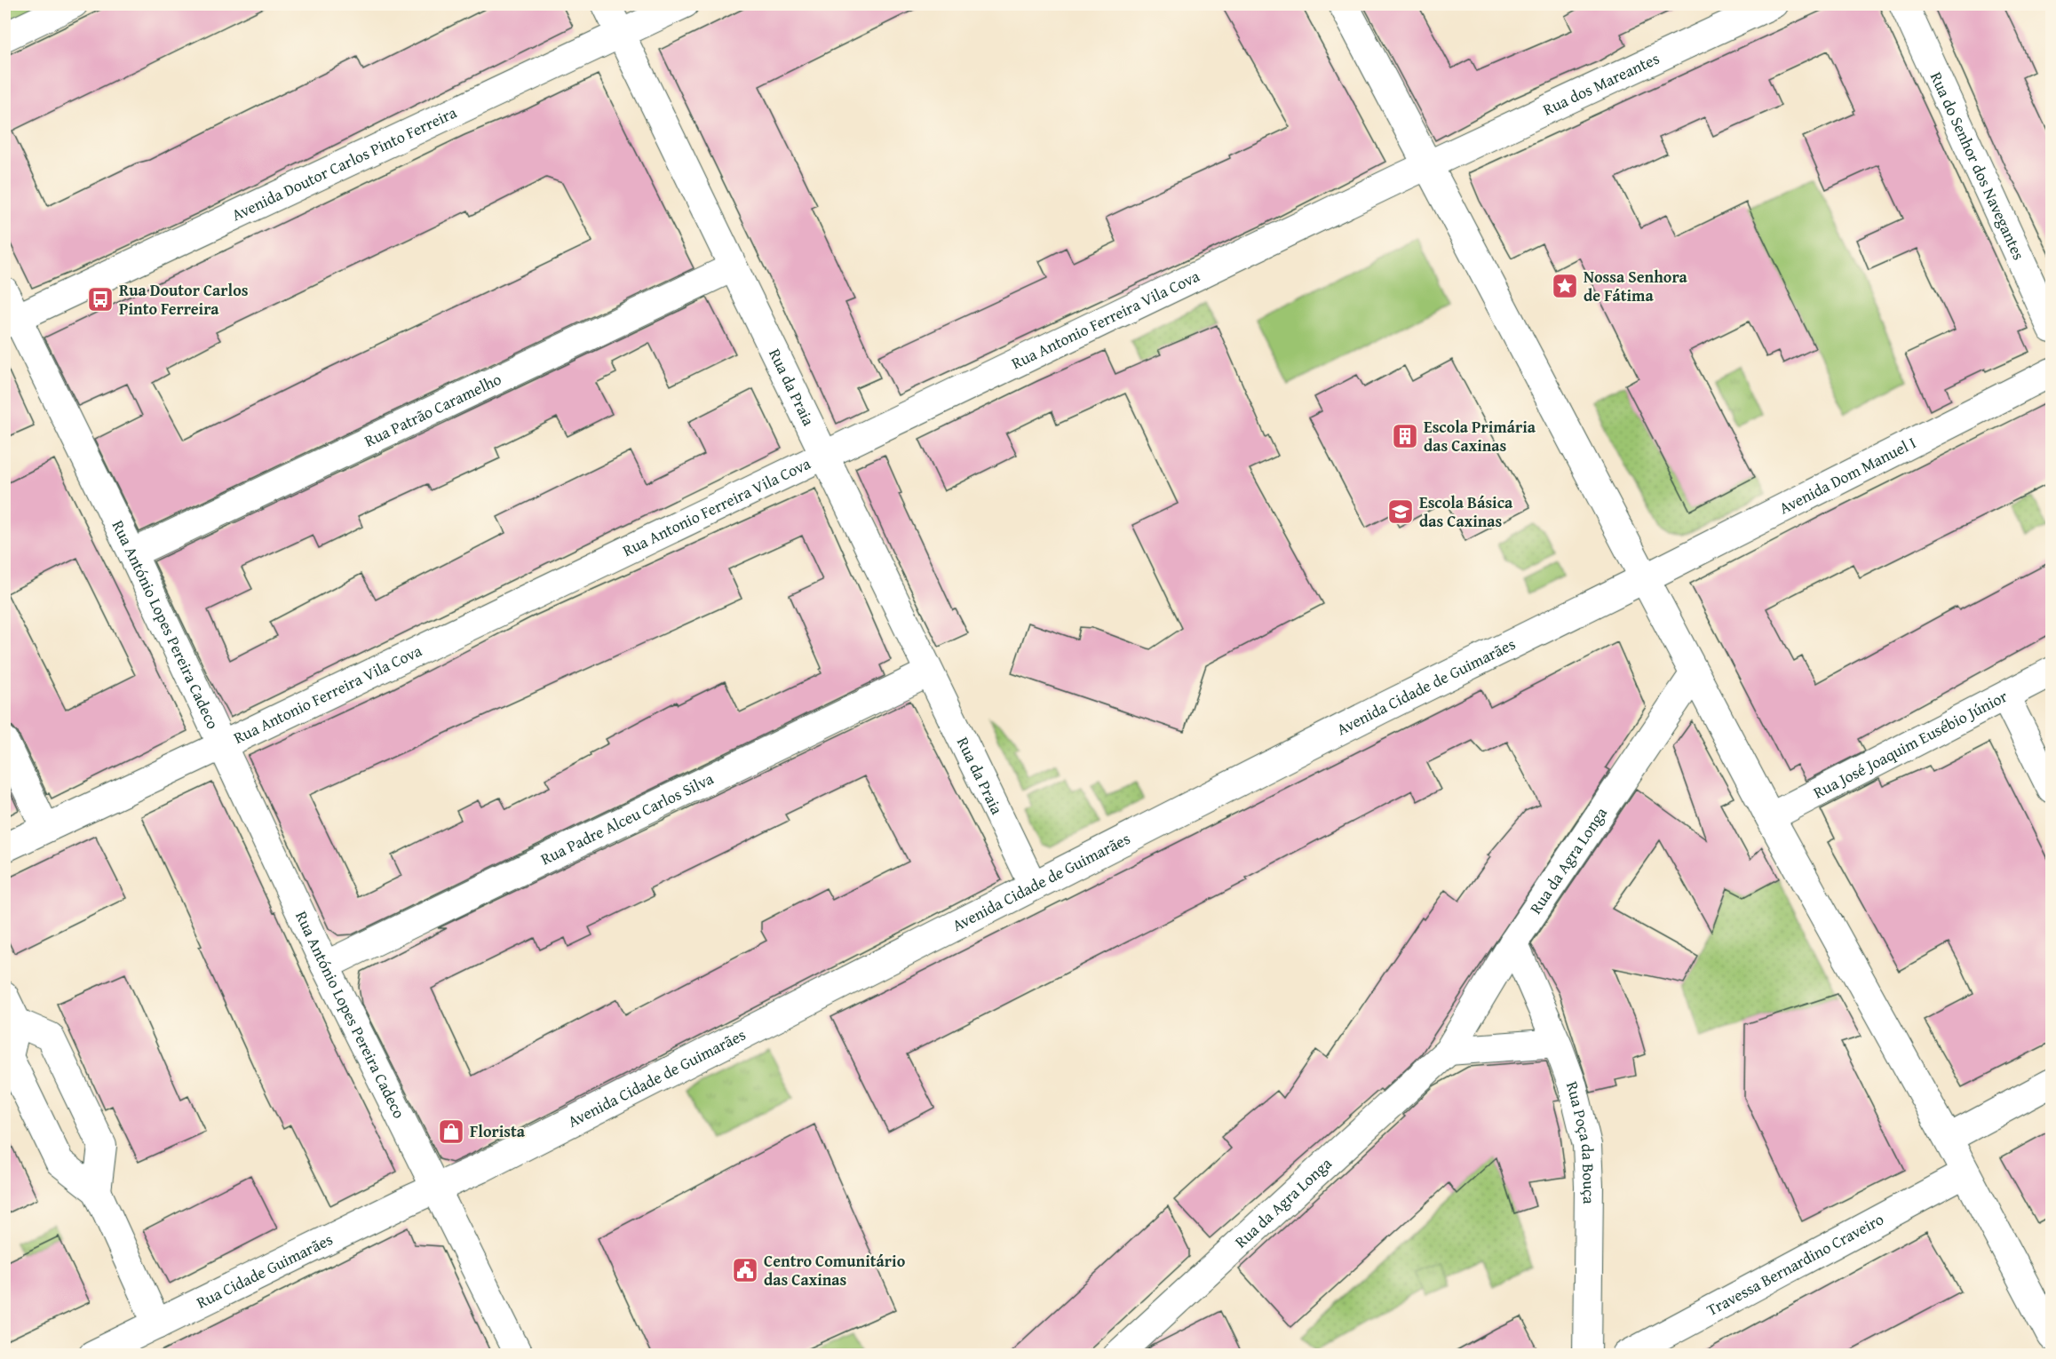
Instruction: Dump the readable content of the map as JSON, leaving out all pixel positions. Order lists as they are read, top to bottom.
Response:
{
  "streets": {
    "street": [
      "Rua dos Mareantes",
      "Avenida Doutor Carlos Pinto Ferreira",
      "Rua do Senhor dos Navegantes",
      "Rua Antonio Ferreira Vila Cova",
      "Rua da Praia",
      "Rua Patrão Caramelho",
      "Avenida Dom Manuel I",
      "Rua António Lopes Pereira Cadeco",
      "Avenida Cidade de Guimarães",
      "Rua José Joaquim Eusébio Júnior",
      "Rua Padre Alceu Carlos Silva",
      "Rua da Agra Longa",
      "Rua Poça da Bouça",
      "Travessa Bernardino Craveiro",
      "Rua Cidade Guimarães"
    ]
  },
  "crossings": [
    ["Rua dos Mareantes", "Rua Antonio Ferreira Vila Cova"],
    ["Avenida Doutor Carlos Pinto Ferreira", "Rua da Praia"],
    ["Avenida Doutor Carlos Pinto Ferreira", "Rua António Lopes Pereira Cadeco"],
    ["Rua Antonio Ferreira Vila Cova", "Rua da Praia"],
    ["Rua Antonio Ferreira Vila Cova", "Rua António Lopes Pereira Cadeco"],
    ["Rua da Praia", "Rua Patrão Caramelho"],
    ["Rua da Praia", "Avenida Cidade de Guimarães"],
    ["Rua da Praia", "Rua Padre Alceu Carlos Silva"],
    ["Rua Patrão Caramelho", "Rua António Lopes Pereira Cadeco"],
    ["Avenida Dom Manuel I", "Avenida Cidade de Guimarães"],
    ["Rua António Lopes Pereira Cadeco", "Avenida Cidade de Guimarães"],
    ["Rua António Lopes Pereira Cadeco", "Rua Padre Alceu Carlos Silva"],
    ["Rua António Lopes Pereira Cadeco", "Rua Cidade Guimarães"],
    ["Avenida Cidade de Guimarães", "Rua Cidade Guimarães"],
    ["Rua da Agra Longa", "Rua Poça da Bouça"]
  ],
  "places": {
    "place": ["Nossa Senhora de Fátima"],
    "bus stop": ["Rua Doutor Carlos Pinto Ferreira"],
    "building": ["Escola Primária das Caxinas"],
    "school or university": ["Escola Básica das Caxinas"],
    "shop": ["Florista"],
    "public building": ["Centro Comunitário das Caxinas"]
  }
}
